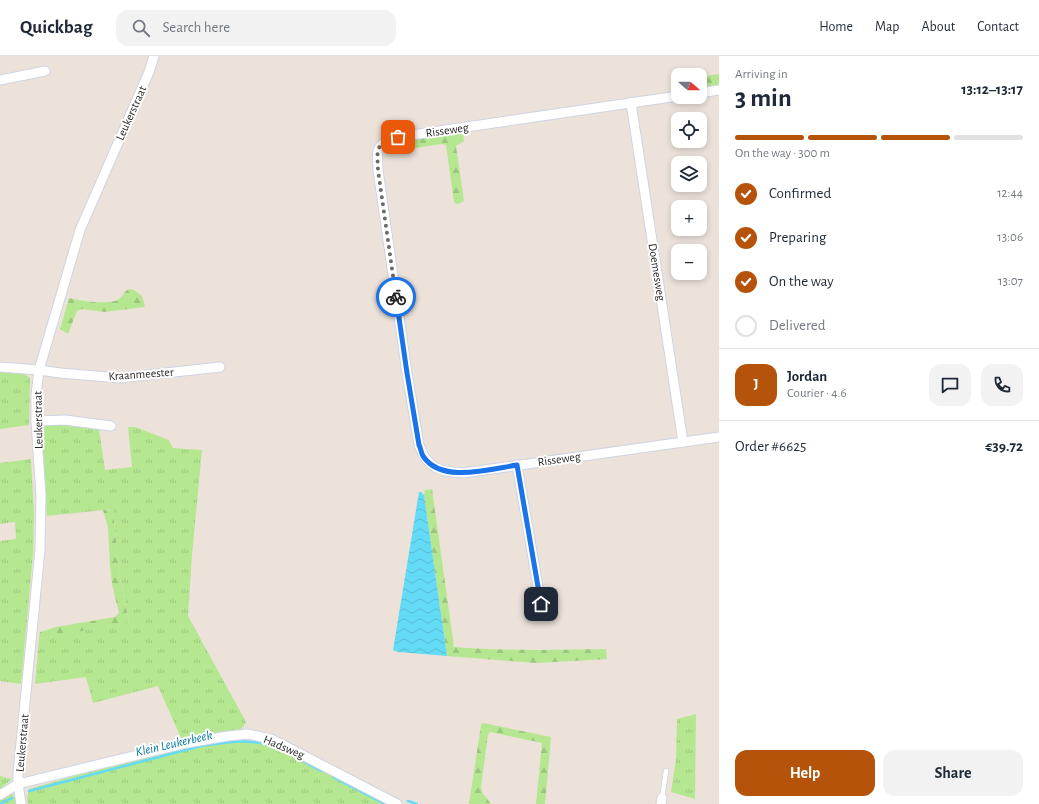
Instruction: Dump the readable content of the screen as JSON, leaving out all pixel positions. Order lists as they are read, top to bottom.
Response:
{
  "streets": {
    "street": [
      "Leukerstraat",
      "Risseweg",
      "Doemesweg",
      "Kraanmeester",
      "Hadsweg"
    ]
  },
  "crossings": [
    ["Leukerstraat", "Kraanmeester"],
    ["Leukerstraat", "Hadsweg"],
    ["Risseweg", "Doemesweg"]
  ],
  "water": ["Klein Leukerbeek"],
  "north": "right",
  "page": {
    "header": "Quickbag",
    "search": "Search here",
    "nav": [
      "Home",
      "Map",
      "About",
      "Contact"
    ],
    "heading": ["3 min", "Arriving in", "13:12–13:17"],
    "panel": [
      "Jordan",
      "Courier · 4.6",
      "Order #6625",
      "€39.72"
    ],
    "map_buttons": ["+", "−"],
    "bar": "On the way · 300 m",
    "list": [
      ["Confirmed", "12:44"],
      ["Preparing", "13:06"],
      ["On the way", "13:07"],
      "Delivered"
    ],
    "round": "J",
    "buttons": ["Help", "Share"]
  }
}
